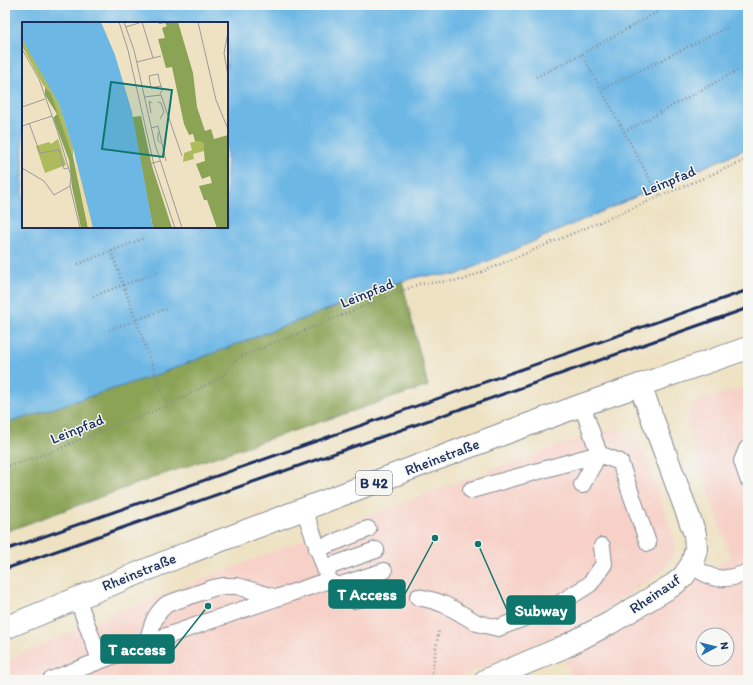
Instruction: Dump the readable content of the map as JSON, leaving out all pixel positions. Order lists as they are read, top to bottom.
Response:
{
  "streets": {
    "main road": ["Rheinstraße", "B 42", "Rheinauf"],
    "path": ["Leinpfad"]
  },
  "crossings": [
    ["Rheinstraße", "Rheinauf"]
  ],
  "places": ["T Access", "Subway", "T access"],
  "north": "right"
}
